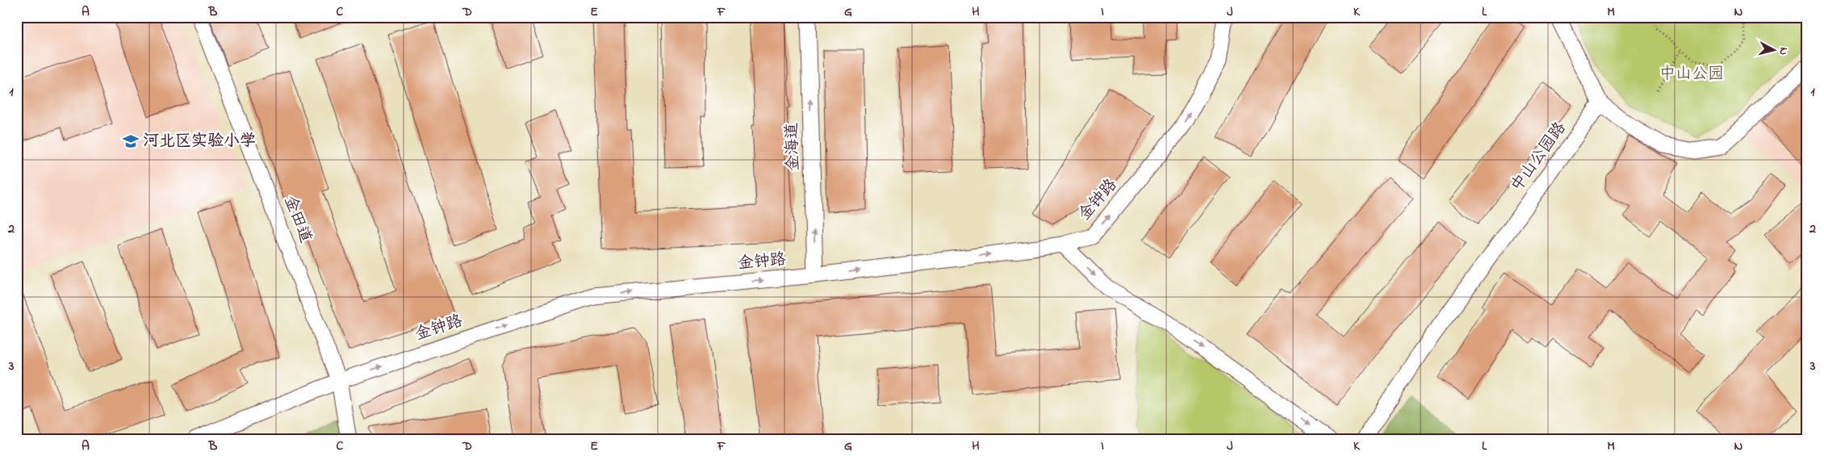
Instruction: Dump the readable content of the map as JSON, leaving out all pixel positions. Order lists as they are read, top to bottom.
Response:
{
  "streets": {
    "street": [
      "金海道",
      "中山公园路",
      "金钟路",
      "金田道"
    ]
  },
  "crossings": [
    ["金海道", "金钟路"],
    ["金钟路", "金田道"]
  ],
  "one_way": ["金海道", "金钟路"],
  "parks": ["中山公园"],
  "places": {
    "school or university": ["河北区实验小学"]
  },
  "north": "right",
  "grid": {
    "columns": [
      "A",
      "B",
      "C",
      "D",
      "E",
      "F",
      "G",
      "H",
      "I",
      "J",
      "K",
      "L",
      "M",
      "N"
    ],
    "rows": ["1", "2", "3"]
  }
}
